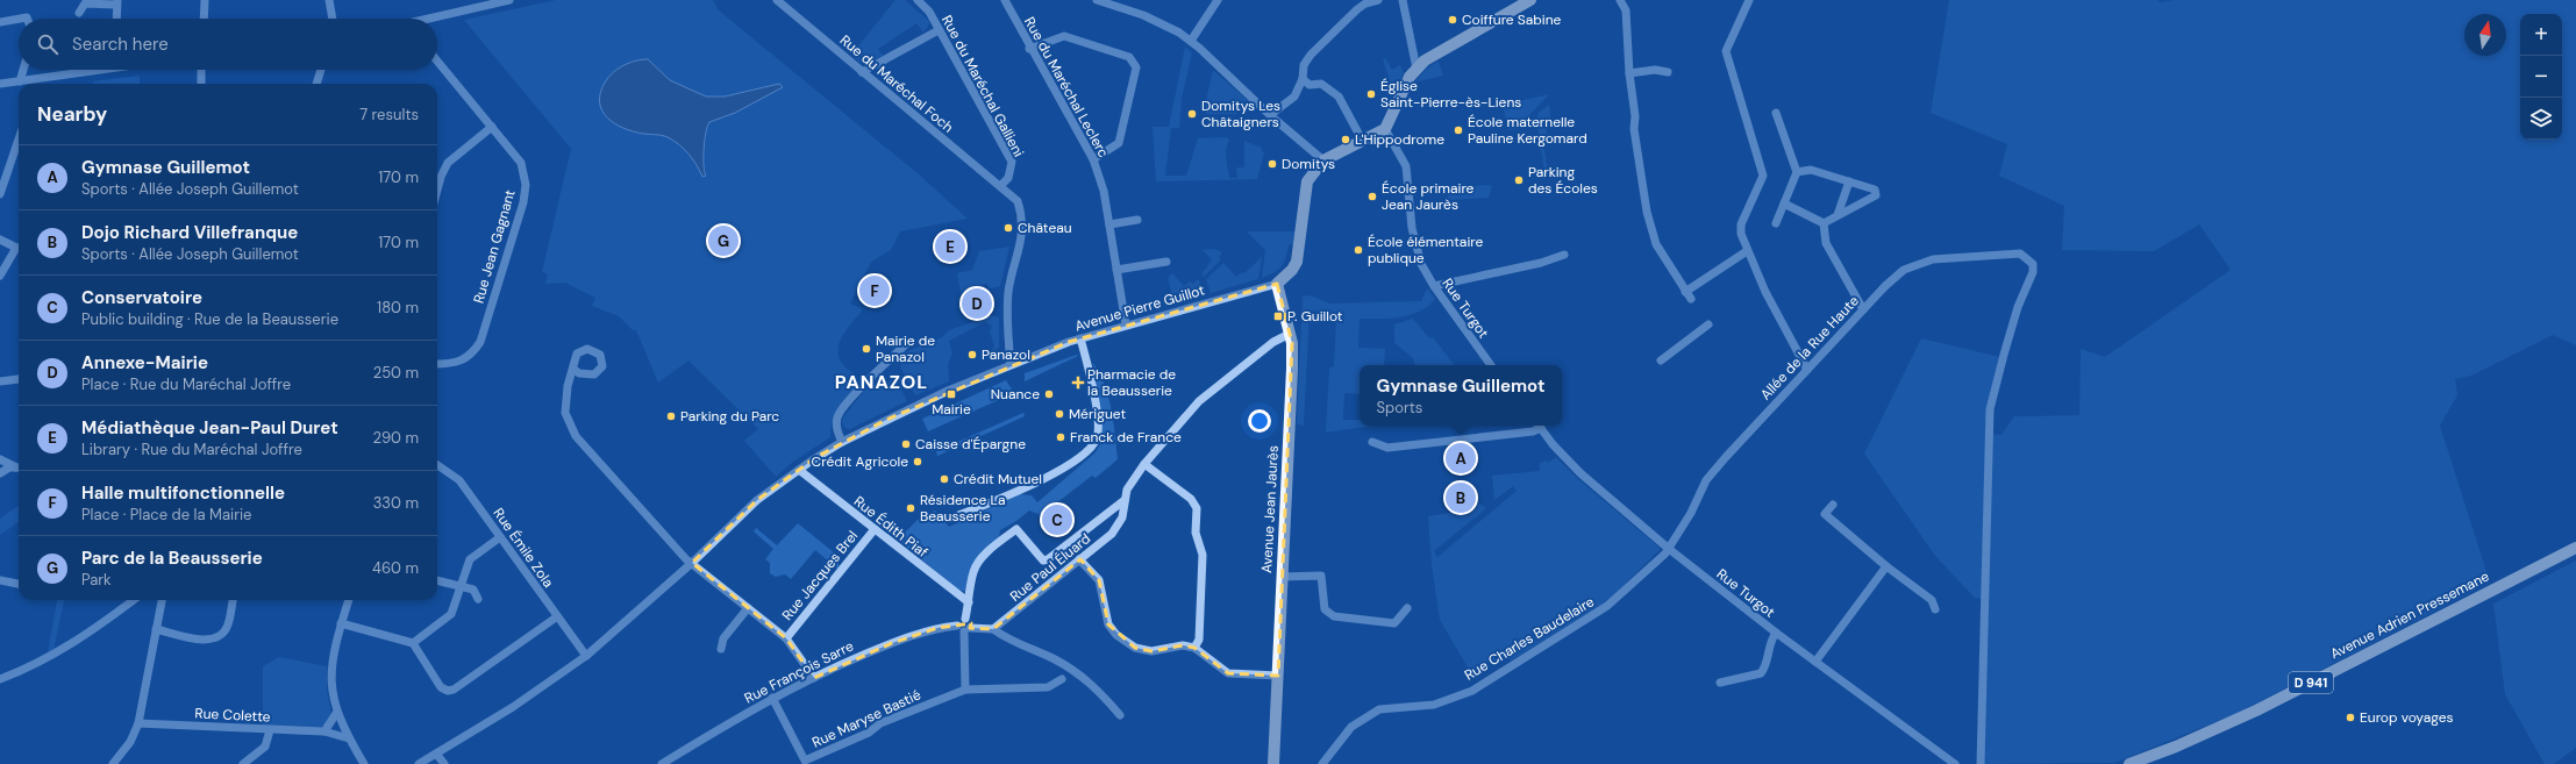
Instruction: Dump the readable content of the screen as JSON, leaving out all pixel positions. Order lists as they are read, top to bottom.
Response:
{
  "streets": {
    "main road": ["Avenue Jean Jaurès", "Avenue Adrien Pressemane", "D 941"],
    "street": [
      "Rue du Maréchal Foch",
      "Rue du Maréchal Gallieni",
      "Rue du Maréchal Leclerc",
      "Rue Jean Gagnant",
      "Avenue Pierre Guillot",
      "Rue Turgot",
      "Allée de la Rue Haute",
      "Rue Édith Piaf",
      "Rue Émile Zola",
      "Rue Paul Éluard",
      "Rue Jacques Brel",
      "Rue Charles Baudelaire",
      "Rue François Sarre",
      "Rue Colette",
      "Rue Maryse Bastié"
    ]
  },
  "crossings": [
    ["Rue du Maréchal Foch", "Rue du Maréchal Gallieni"],
    ["Rue du Maréchal Foch", "Avenue Pierre Guillot"],
    ["Rue du Maréchal Leclerc", "Avenue Pierre Guillot"],
    ["Avenue Pierre Guillot", "Avenue Jean Jaurès"],
    ["Avenue Pierre Guillot", "Rue Édith Piaf"],
    ["Avenue Pierre Guillot", "Rue Émile Zola"],
    ["Rue Turgot", "Allée de la Rue Haute"],
    ["Rue Turgot", "Rue Charles Baudelaire"],
    ["Allée de la Rue Haute", "Rue Charles Baudelaire"],
    ["Avenue Jean Jaurès", "Rue Paul Éluard"],
    ["Rue Édith Piaf", "Rue Jacques Brel"],
    ["Rue François Sarre", "Rue Maryse Bastié"]
  ],
  "districts": ["PANAZOL"],
  "places": {
    "other": [
      "Coiffure Sabine",
      "Église Saint-Pierre-ès-Liens",
      "Domitys Les Châtaigners",
      "École maternelle Pauline Kergomard",
      "L'Hippodrome",
      "Domitys",
      "Parking des Écoles",
      "École primaire Jean Jaurès",
      "Château",
      "École élémentaire publique",
      "Mairie de Panazol",
      "Panazol",
      "Nuance",
      "Mériguet",
      "Parking du Parc",
      "Franck de France",
      "Caisse d'Épargne",
      "Crédit Agricole",
      "Crédit Mutuel",
      "Résidence La Beausserie",
      "Europ voyages"
    ],
    "transit": ["P. Guillot", "Mairie"],
    "health": ["Pharmacie de la Beausserie"]
  },
  "north": "top",
  "page": {
    "map_buttons": ["+", "−"],
    "search": "Search here",
    "heading": ["Nearby", "7 results"],
    "list": [
      {
        "mark": "A",
        "name": "Gymnase Guillemot",
        "note": "Sports · Allée Joseph Guillemot",
        "value": "170 m"
      },
      {
        "mark": "B",
        "name": "Dojo Richard Villefranque",
        "note": "Sports · Allée Joseph Guillemot",
        "value": "170 m"
      },
      {
        "mark": "C",
        "name": "Conservatoire",
        "note": "Public building · Rue de la Beausserie",
        "value": "180 m"
      },
      {
        "mark": "D",
        "name": "Annexe-Mairie",
        "note": "Place · Rue du Maréchal Joffre",
        "value": "250 m"
      },
      {
        "mark": "E",
        "name": "Médiathèque Jean-Paul Duret",
        "note": "Library · Rue du Maréchal Joffre",
        "value": "290 m"
      },
      {
        "mark": "F",
        "name": "Halle multifonctionnelle",
        "note": "Place · Place de la Mairie",
        "value": "330 m"
      },
      {
        "mark": "G",
        "name": "Parc de la Beausserie",
        "note": "Park",
        "value": "460 m"
      }
    ],
    "pins": [
      "G",
      "E",
      "F",
      "D",
      "A",
      "B",
      "C"
    ],
    "popup": ["Gymnase Guillemot", "Sports"]
  }
}
